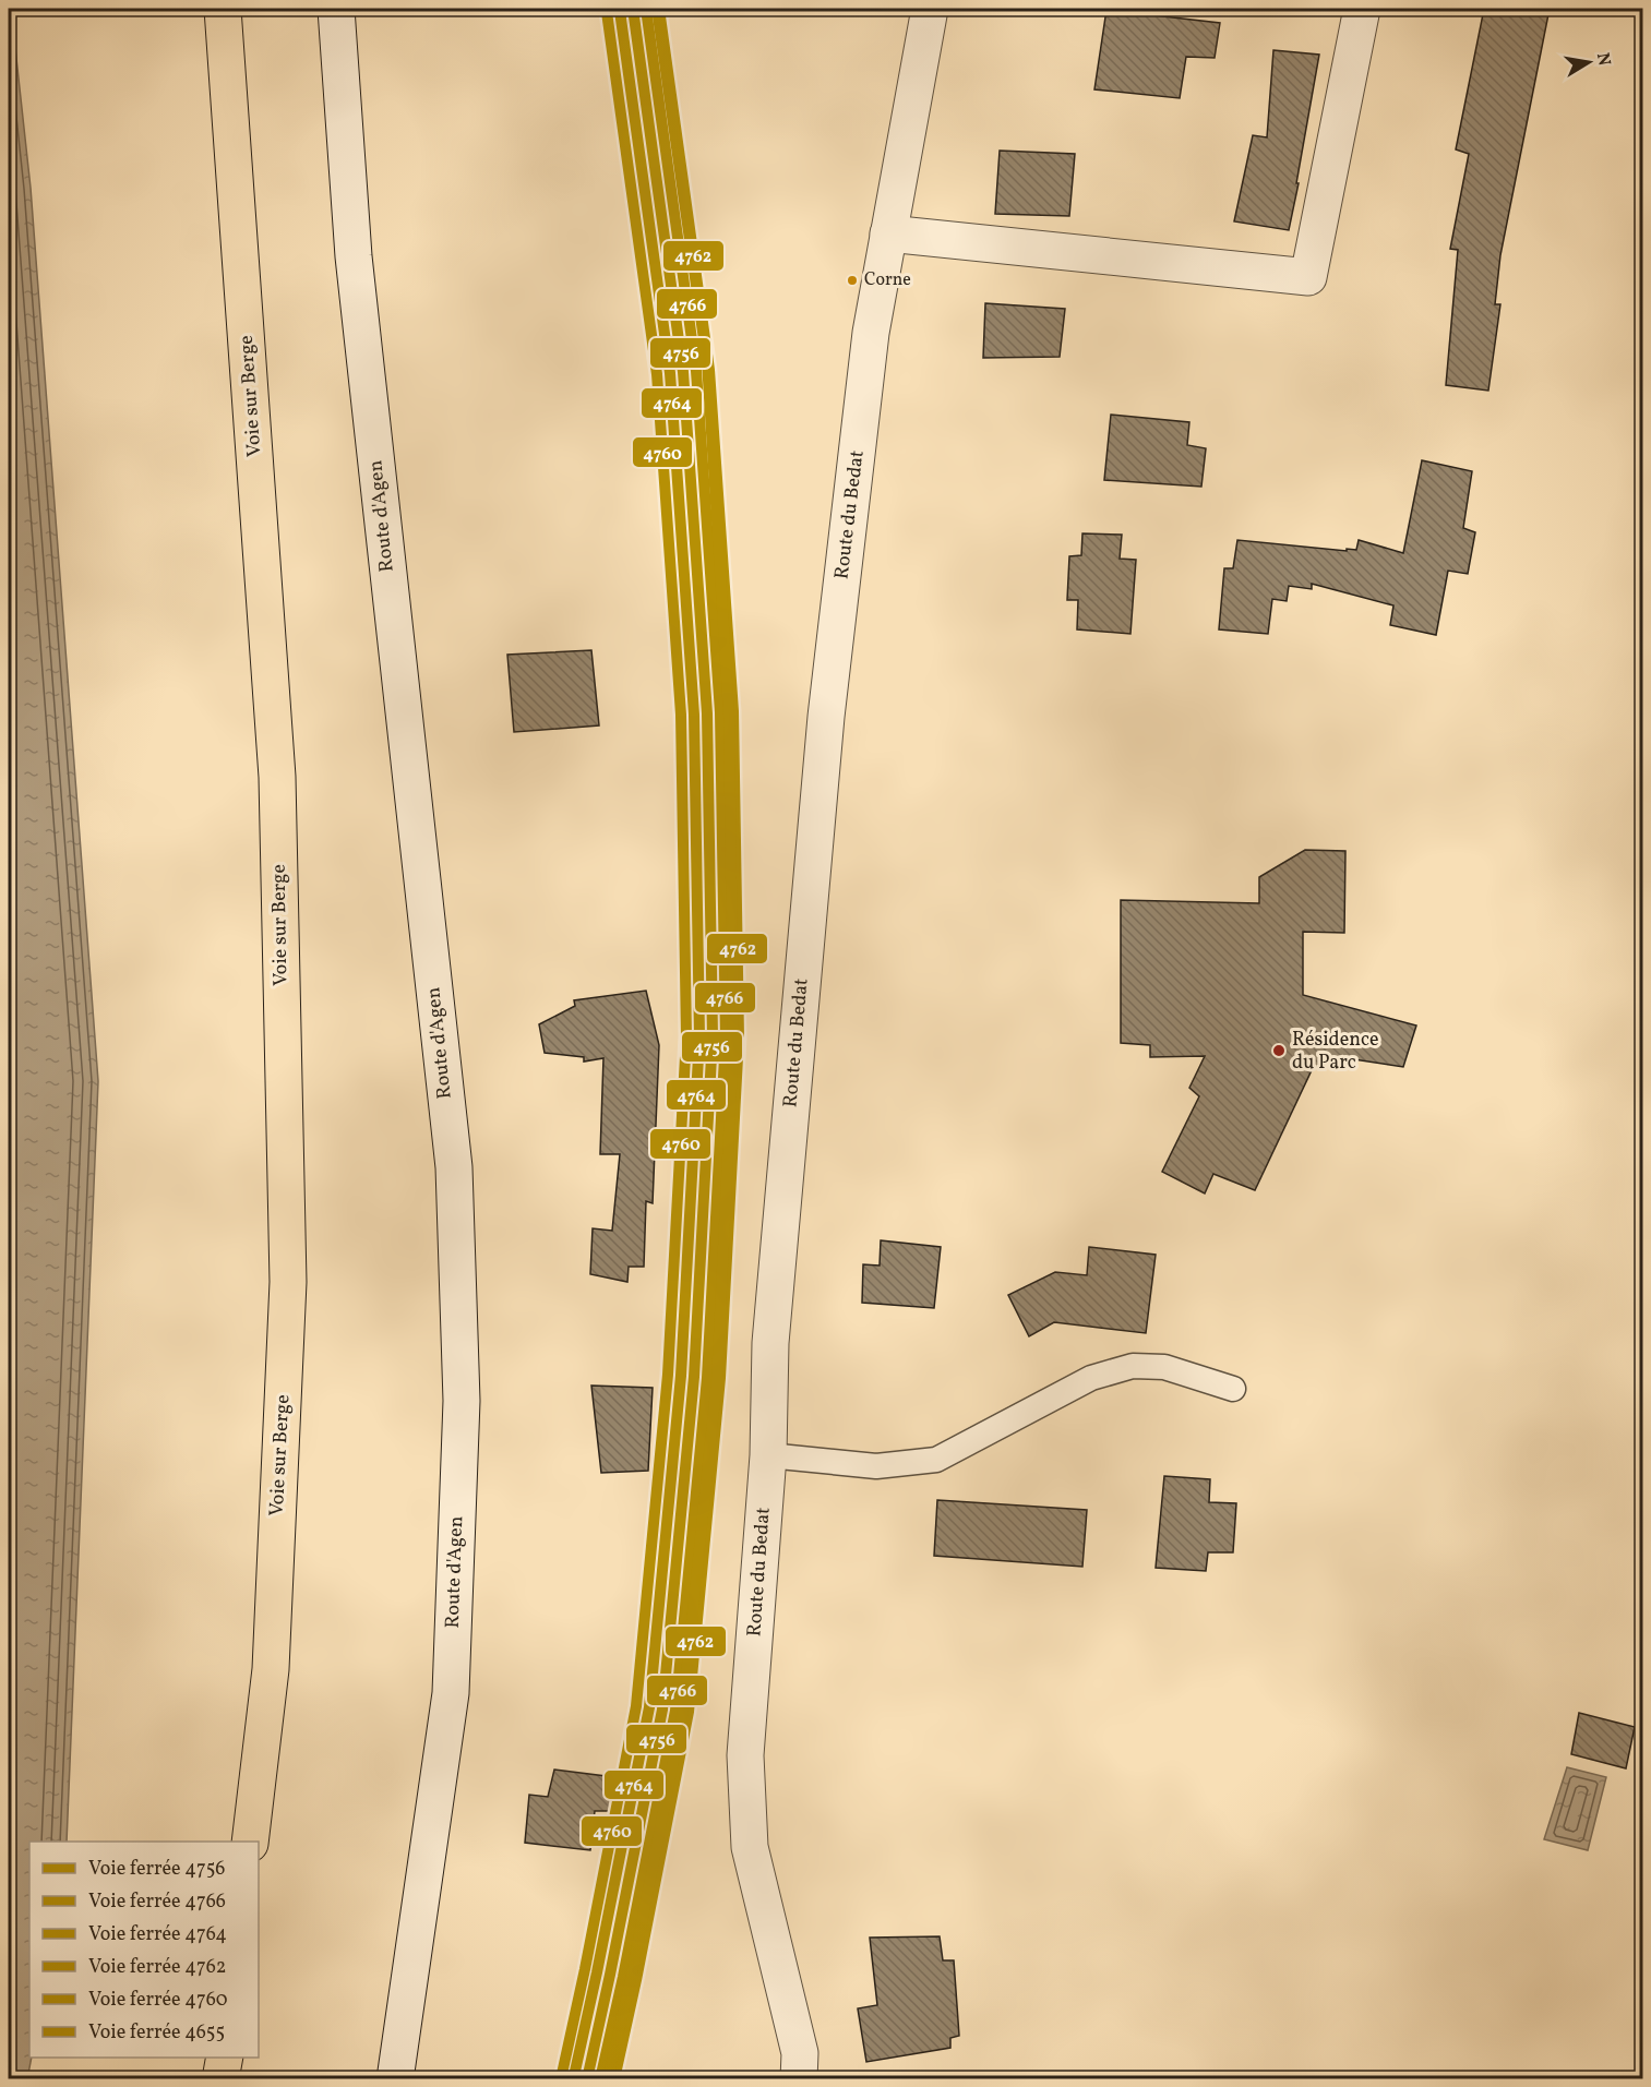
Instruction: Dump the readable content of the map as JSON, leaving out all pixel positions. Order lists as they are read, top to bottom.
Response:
{
  "streets": {
    "main road": ["Voie sur Berge"],
    "street": ["Route du Bedat", "Route d'Agen"]
  },
  "places": ["Corne", "Résidence du Parc"],
  "lines": [
    "rail line 4756",
    "rail line 4766",
    "rail line 4762",
    "rail line 4655",
    "rail line 4764",
    "rail line 4760"
  ],
  "legend": [
    "Voie ferrée 4756",
    "Voie ferrée 4766",
    "Voie ferrée 4764",
    "Voie ferrée 4762",
    "Voie ferrée 4760",
    "Voie ferrée 4655"
  ],
  "north": "right"
}
